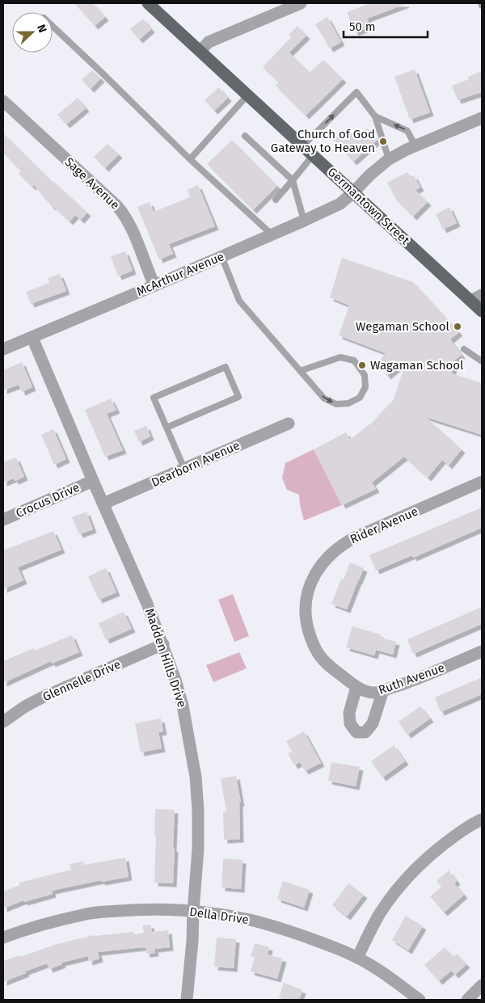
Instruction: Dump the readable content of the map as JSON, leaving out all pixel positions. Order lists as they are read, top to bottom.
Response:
{
  "streets": {
    "main road": ["Germantown Street"],
    "street": [
      "Sage Avenue",
      "McArthur Avenue",
      "Dearborn Avenue",
      "Crocus Drive",
      "Rider Avenue",
      "Madden Hills Drive",
      "Ruth Avenue",
      "Glennelle Drive",
      "Della Drive"
    ]
  },
  "crossings": [
    ["Sage Avenue", "McArthur Avenue"],
    ["Germantown Street", "McArthur Avenue"],
    ["McArthur Avenue", "Madden Hills Drive"],
    ["Dearborn Avenue", "Madden Hills Drive"],
    ["Crocus Drive", "Madden Hills Drive"],
    ["Rider Avenue", "Ruth Avenue"],
    ["Madden Hills Drive", "Glennelle Drive"],
    ["Madden Hills Drive", "Della Drive"]
  ],
  "places": ["Church of God Gateway to Heaven", "Wegaman School", "Wagaman School"],
  "scale_bar": "50 m",
  "north": "right"
}
